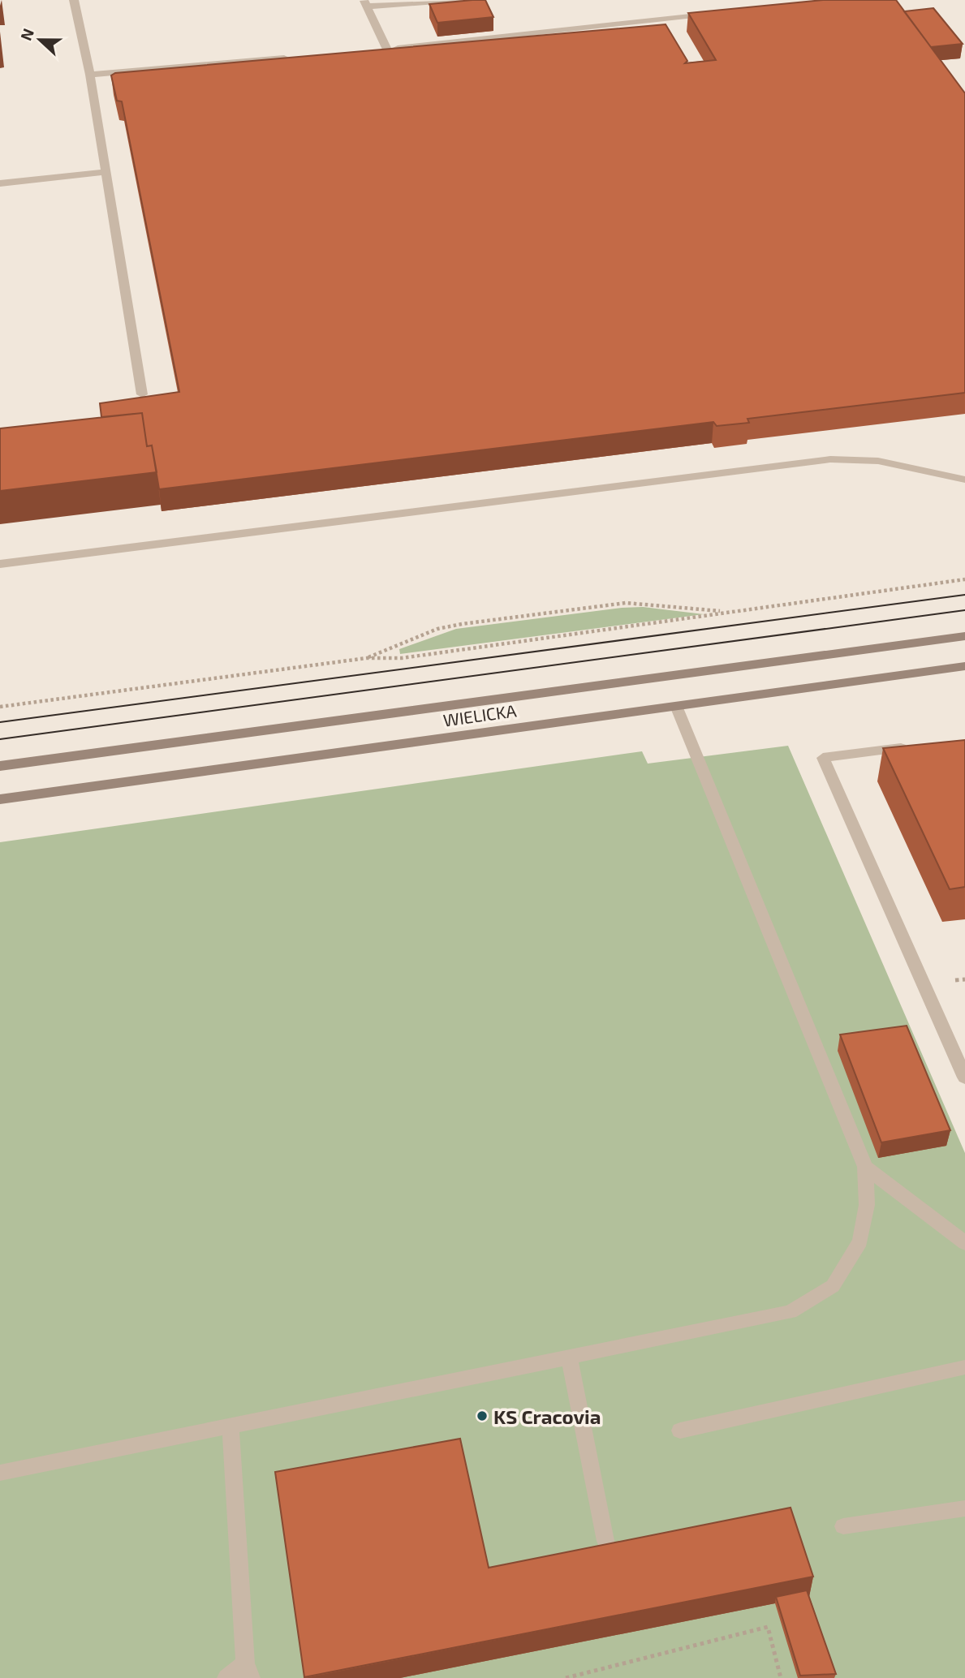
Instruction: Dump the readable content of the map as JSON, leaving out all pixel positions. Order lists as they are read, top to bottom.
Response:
{
  "streets": {
    "main road": ["WIELICKA"]
  },
  "places": ["KS Cracovia"],
  "north": "left"
}
